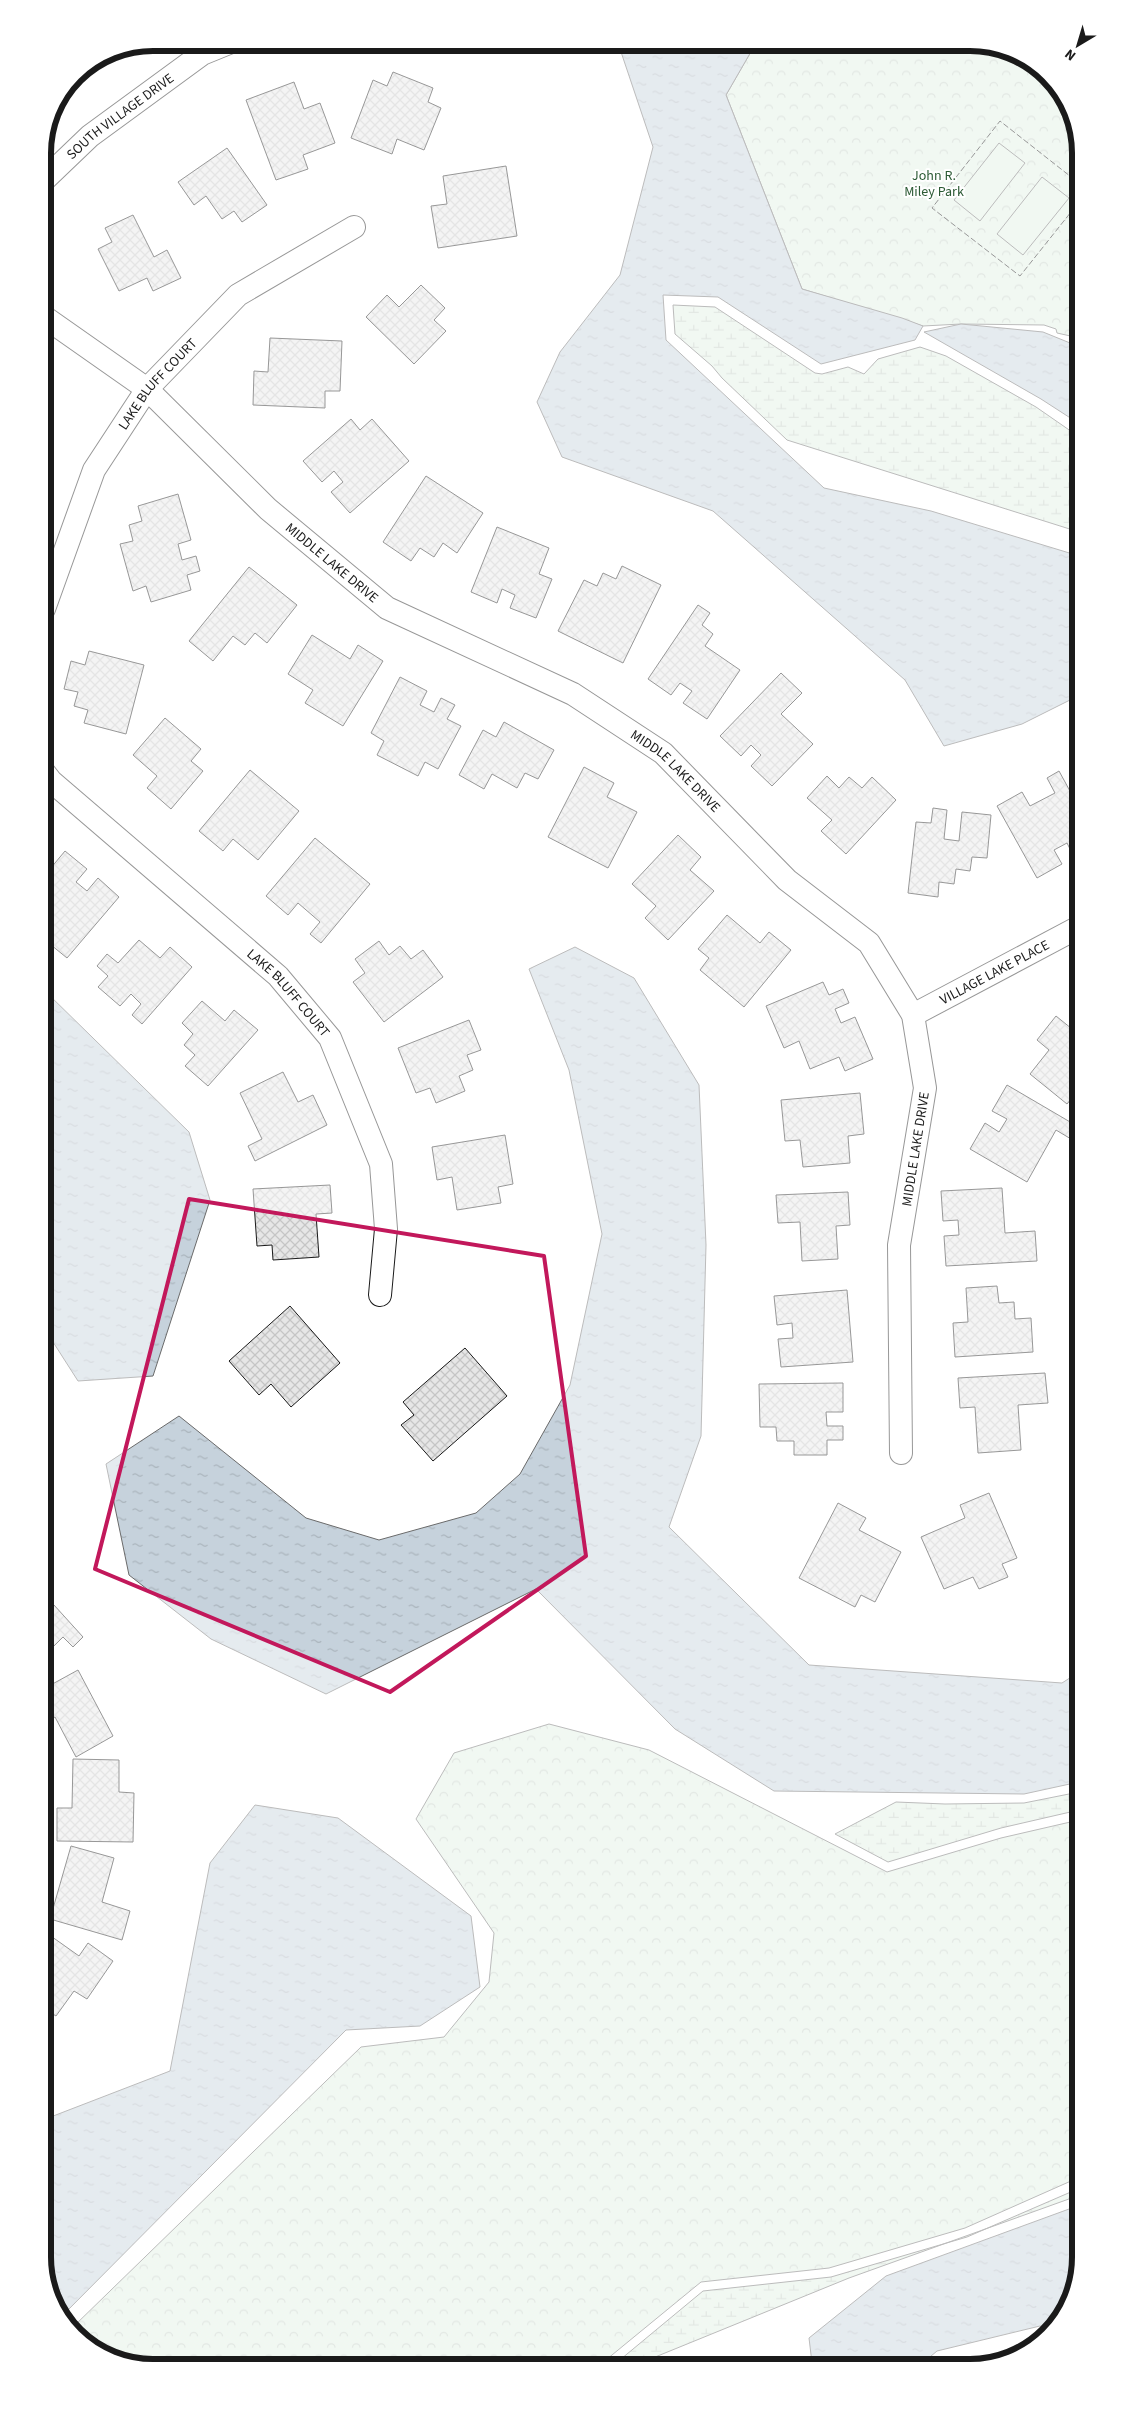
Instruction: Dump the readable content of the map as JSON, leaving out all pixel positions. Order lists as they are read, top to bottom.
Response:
{
  "streets": {
    "street": [
      "SOUTH VILLAGE DRIVE",
      "LAKE BLUFF COURT",
      "MIDDLE LAKE DRIVE",
      "VILLAGE LAKE PLACE"
    ]
  },
  "crossings": [
    ["LAKE BLUFF COURT", "MIDDLE LAKE DRIVE"],
    ["MIDDLE LAKE DRIVE", "VILLAGE LAKE PLACE"]
  ],
  "parks": ["John R. Miley Park"],
  "north": "bottom left"
}
